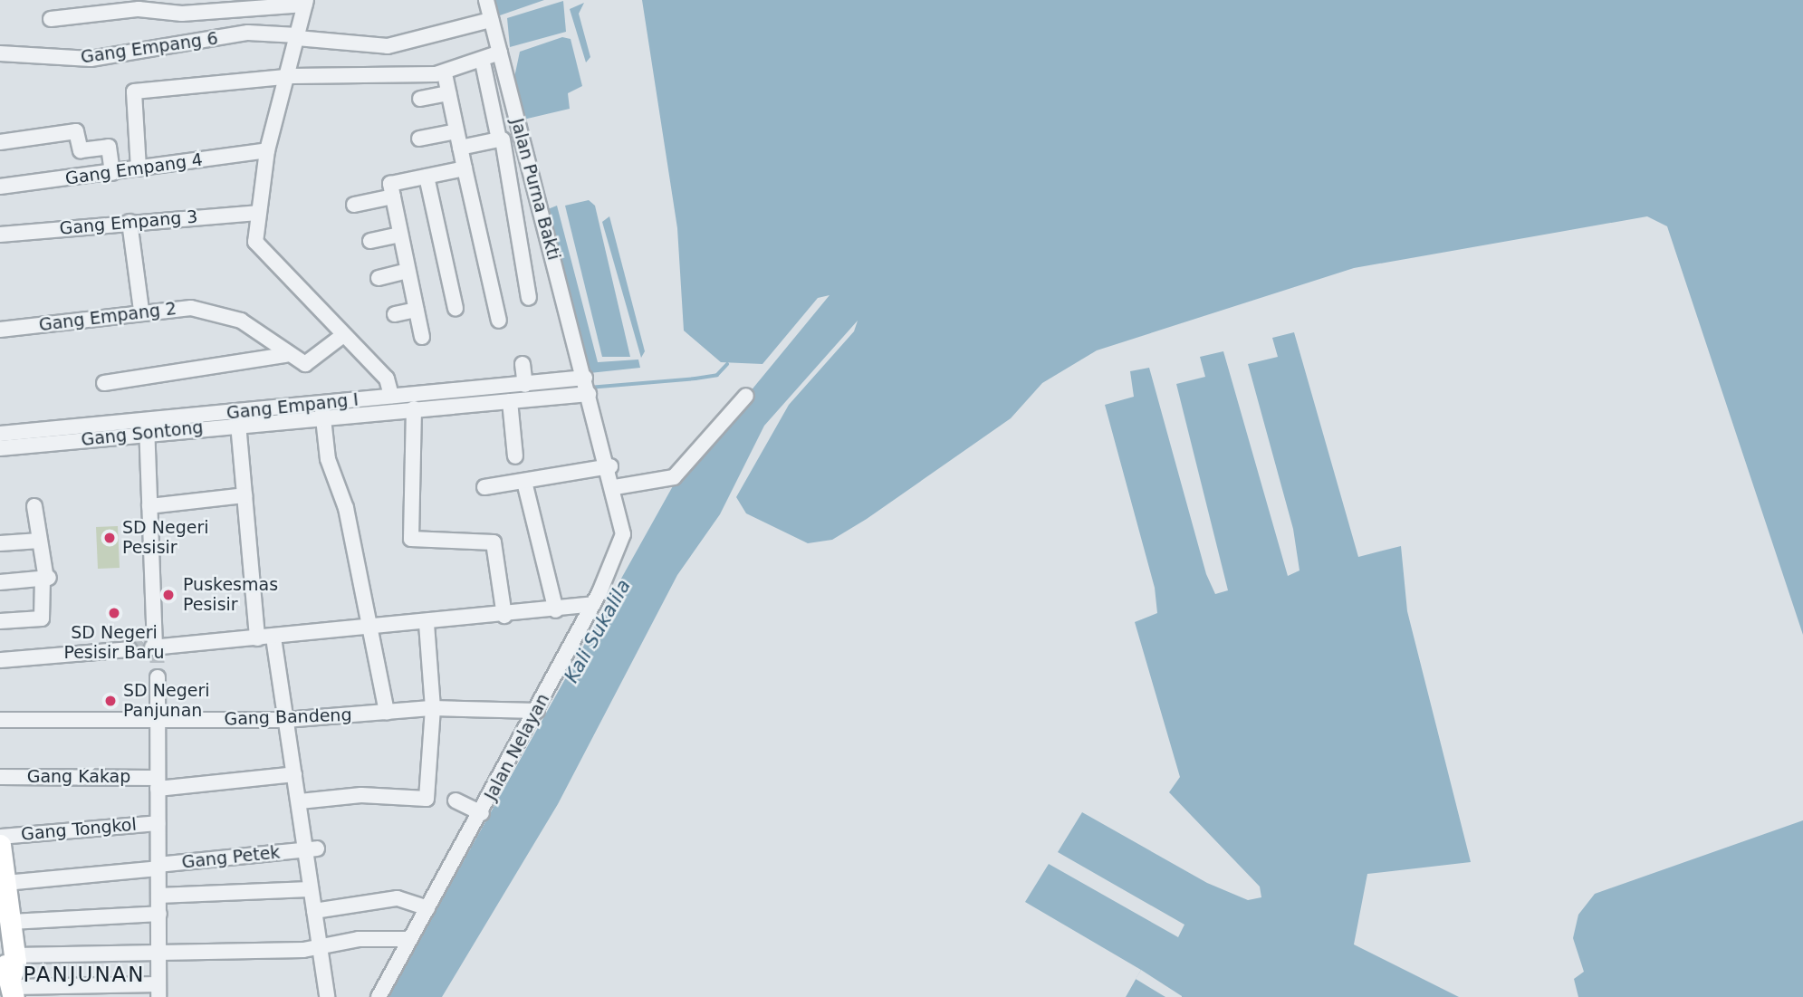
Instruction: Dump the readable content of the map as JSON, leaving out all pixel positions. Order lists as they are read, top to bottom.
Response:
{
  "streets": {
    "street": [
      "Gang Empang 6",
      "Gang Empang 4",
      "Jalan Purna Bakti",
      "Gang Empang 3",
      "Gang Empang 2",
      "Gang Empang I",
      "Gang Sontong",
      "Gang Bandeng",
      "Jalan Nelayan",
      "Gang Kakap",
      "Gang Tongkol",
      "Gang Petek"
    ]
  },
  "crossings": [
    ["Gang Empang 6", "Jalan Purna Bakti"],
    ["Jalan Purna Bakti", "Gang Empang I"],
    ["Jalan Purna Bakti", "Jalan Nelayan"],
    ["Gang Empang I", "Gang Sontong"],
    ["Gang Empang I", "Jalan Nelayan"],
    ["Gang Bandeng", "Jalan Nelayan"]
  ],
  "districts": ["PANJUNAN"],
  "water": ["Kali Sukalila"],
  "places": [
    "SD Negeri Pesisir",
    "Puskesmas Pesisir",
    "SD Negeri Pesisir Baru",
    "SD Negeri Panjunan"
  ]
}
